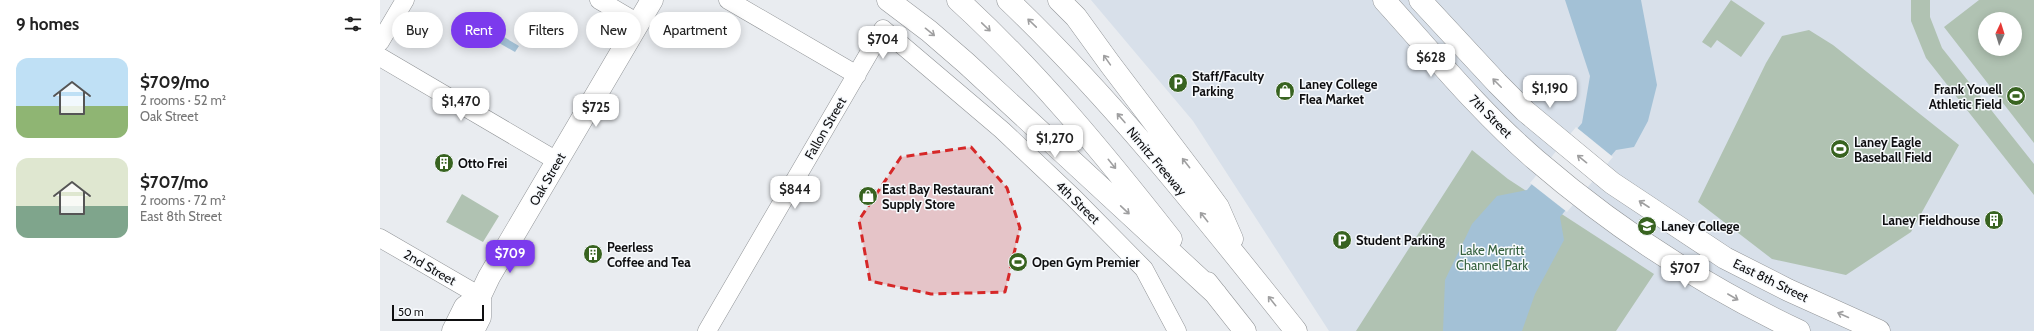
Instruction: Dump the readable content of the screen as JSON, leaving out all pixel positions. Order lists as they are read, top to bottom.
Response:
{
  "streets": {
    "main road": [
      "7th Street",
      "Nimitz Freeway",
      "Oak Street",
      "East 8th Street"
    ],
    "street": ["Fallon Street", "4th Street", "2nd Street"]
  },
  "crossings": [
    ["Fallon Street", "4th Street"],
    ["Oak Street", "2nd Street"]
  ],
  "one_way": ["7th Street", "East 8th Street"],
  "parks": ["Lake Merritt Channel Park"],
  "places": {
    "parking": ["Staff/Faculty Parking", "Student Parking"],
    "shop": ["Laney College Flea Market", "East Bay Restaurant Supply Store"],
    "sports": ["Frank Youell Athletic Field", "Laney Eagle Baseball Field", "Open Gym Premier"],
    "building": ["Otto Frei", "Laney Fieldhouse", "Peerless Coffee and Tea"],
    "school or university": ["Laney College"]
  },
  "scale_bar": "50 m",
  "north": "top",
  "page": {
    "heading": "9 homes",
    "chip": [
      "Buy",
      "Rent",
      "Filters",
      "New",
      "Apartment"
    ],
    "price": [
      "$704",
      "$628",
      "$1,190",
      "$1,470",
      "$725",
      "$1,270",
      "$844",
      "$709",
      "$707"
    ],
    "list": [
      {
        "name": "$709/mo",
        "note": "2 rooms · 52 m² · Oak Street"
      },
      {
        "name": "$707/mo",
        "note": "2 rooms · 72 m² · East 8th Street"
      }
    ],
    "scale": "50 m"
  }
}
